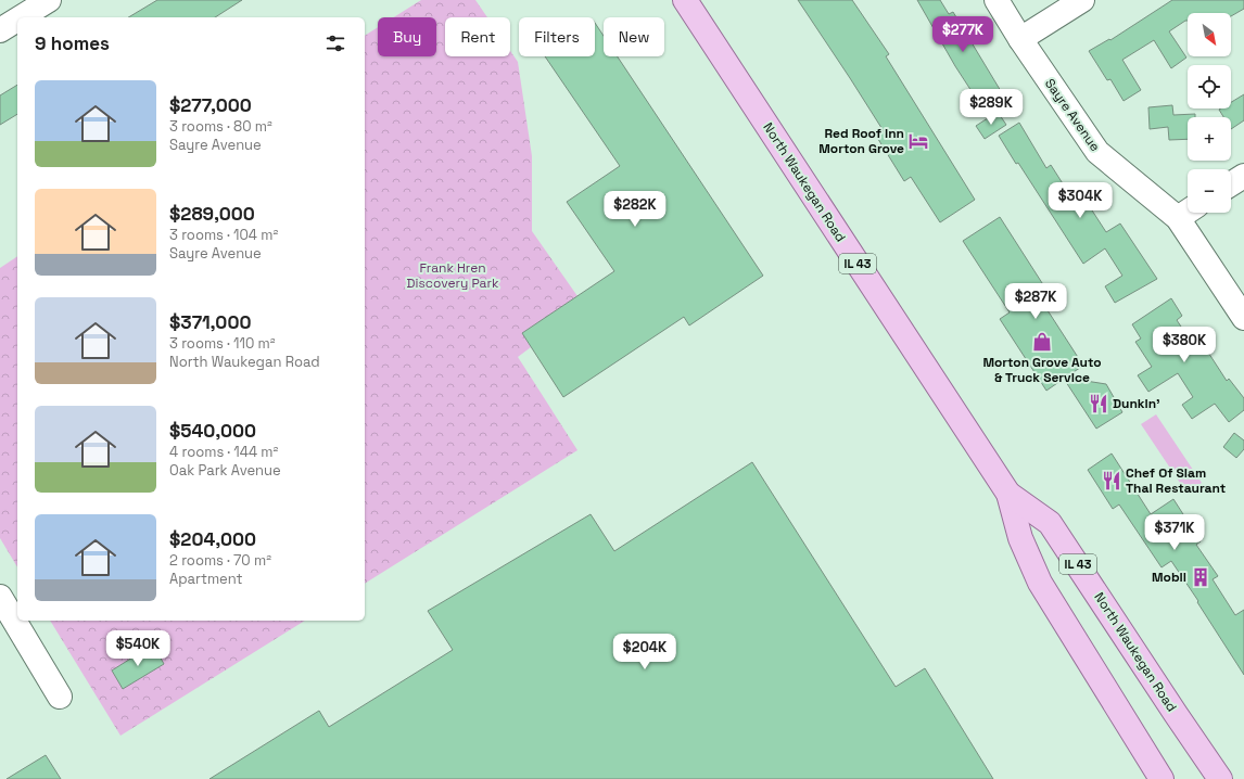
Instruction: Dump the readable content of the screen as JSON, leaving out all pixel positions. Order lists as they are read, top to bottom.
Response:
{
  "streets": {
    "main road": ["North Waukegan Road", "IL 43"],
    "street": ["Sayre Avenue"]
  },
  "parks": ["Frank Hren Discovery Park"],
  "places": {
    "hotel": ["Red Roof Inn Morton Grove"],
    "shop": ["Morton Grove Auto & Truck Service"],
    "restaurant": ["Dunkin'", "Chef Of Siam Thai Restaurant"],
    "building": ["Mobil"]
  },
  "north": "bottom right",
  "page": {
    "map_buttons": ["+", "−"],
    "price": [
      "$277K",
      "$289K",
      "$304K",
      "$282K",
      "$287K",
      "$380K",
      "$371K",
      "$540K",
      "$204K"
    ],
    "chip": [
      "Buy",
      "Rent",
      "Filters",
      "New"
    ],
    "heading": "9 homes",
    "list": [
      {
        "name": "$277,000",
        "note": "3 rooms · 80 m² · Sayre Avenue"
      },
      {
        "name": "$289,000",
        "note": "3 rooms · 104 m² · Sayre Avenue"
      },
      {
        "name": "$371,000",
        "note": "3 rooms · 110 m² · North Waukegan Road"
      },
      {
        "name": "$540,000",
        "note": "4 rooms · 144 m² · Oak Park Avenue"
      },
      {
        "name": "$204,000",
        "note": "2 rooms · 70 m² · Apartment"
      }
    ]
  }
}
